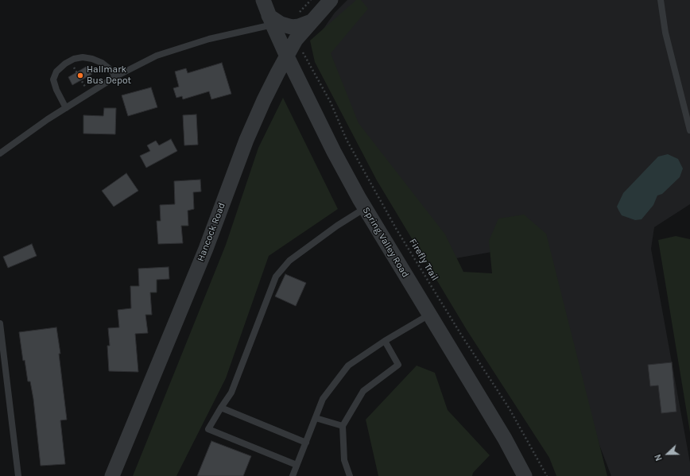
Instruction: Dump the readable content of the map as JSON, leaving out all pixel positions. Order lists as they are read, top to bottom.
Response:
{
  "streets": {
    "street": ["Hancock Road", "Spring Valley Road"],
    "path": ["Firefly Trail"]
  },
  "crossings": [
    ["Hancock Road", "Spring Valley Road"]
  ],
  "places": ["Hallmark Bus Depot"],
  "north": "left"
}
